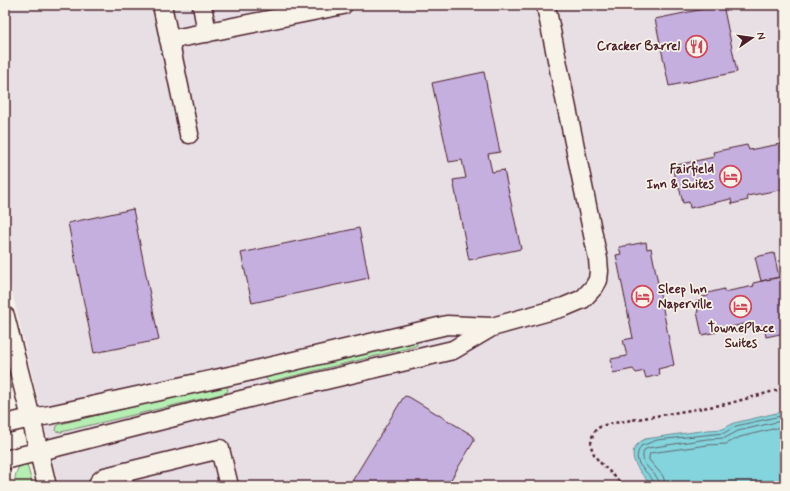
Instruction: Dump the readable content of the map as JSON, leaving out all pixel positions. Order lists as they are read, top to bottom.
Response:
{
  "places": {
    "restaurant": ["Cracker Barrel"],
    "hotel": ["Fairfield Inn & Suites", "Sleep Inn Naperville", "TownePlace Suites"]
  },
  "north": "right"
}
